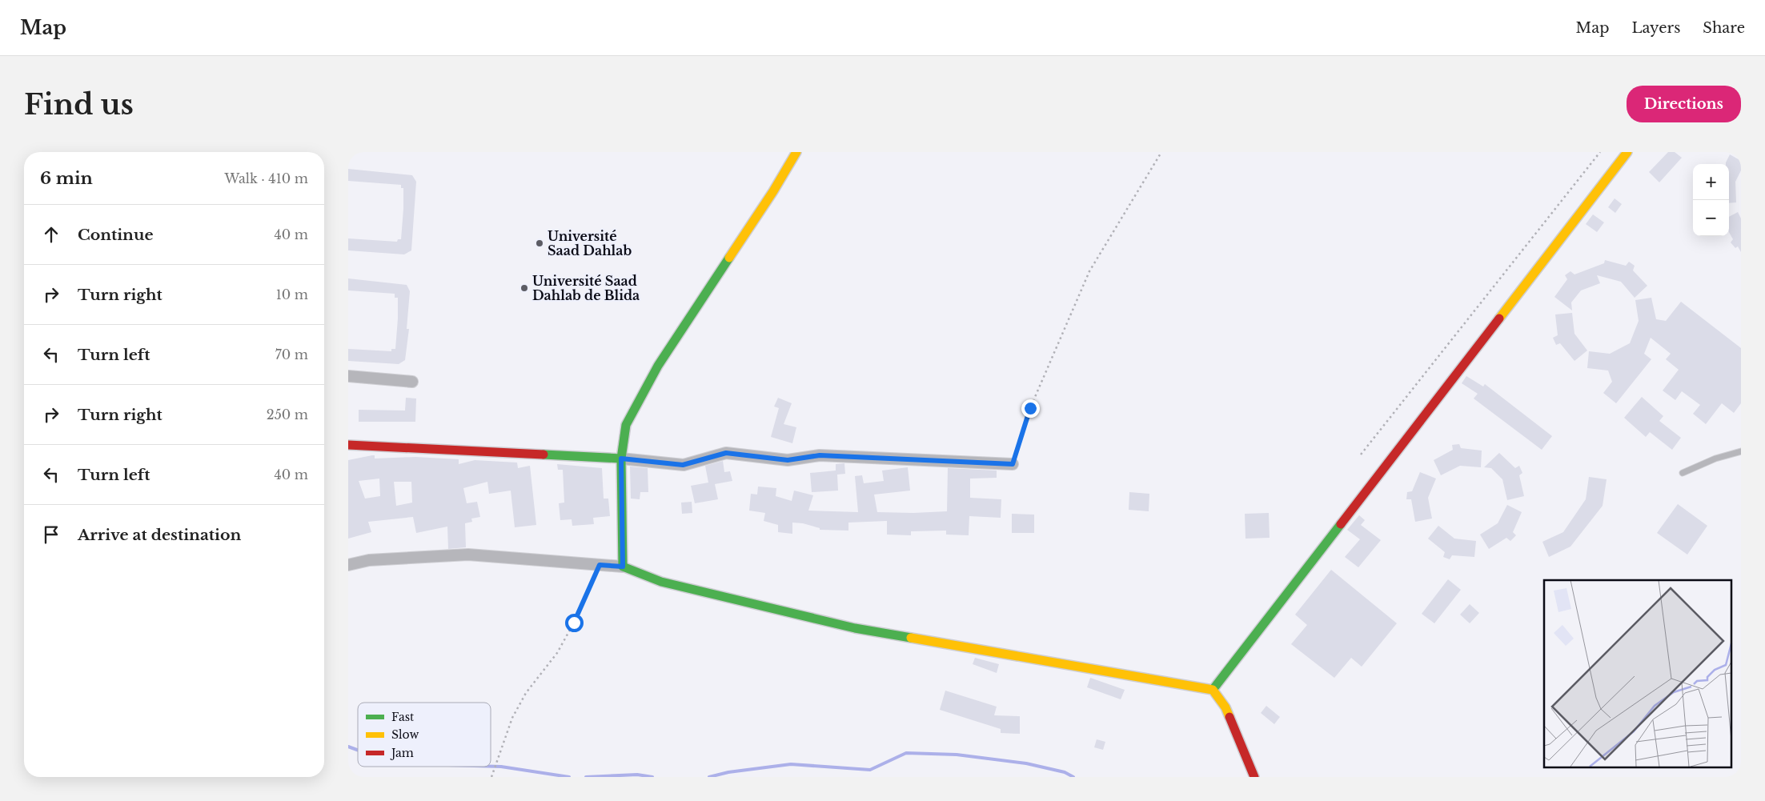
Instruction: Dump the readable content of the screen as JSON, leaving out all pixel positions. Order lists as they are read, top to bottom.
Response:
{
  "places": ["Université Saad Dahlab", "Université Saad Dahlab de Blida"],
  "legend": ["Fast", "Slow", "Jam"],
  "page": {
    "header": "Map",
    "nav": ["Map", "Layers", "Share"],
    "buttons": "Directions",
    "title": "Find us",
    "heading": ["6 min", "Walk · 410 m"],
    "map_buttons": ["+", "−"],
    "list": [
      ["Continue", "40 m"],
      ["Turn right", "10 m"],
      ["Turn left", "70 m"],
      ["Turn right", "250 m"],
      ["Turn left", "40 m"],
      "Arrive at destination"
    ]
  }
}
